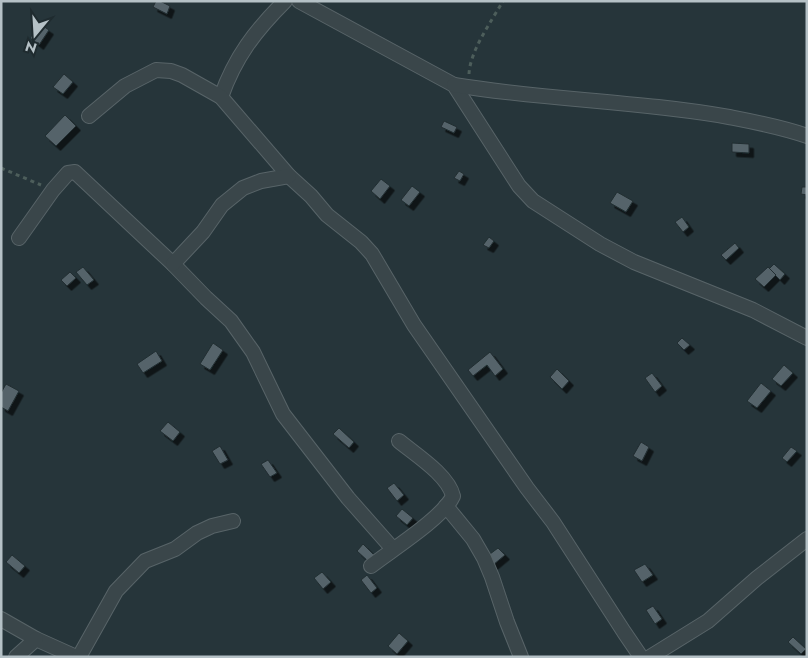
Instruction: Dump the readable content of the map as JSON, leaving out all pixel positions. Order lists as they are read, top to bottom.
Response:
{
  "north": "bottom"
}
